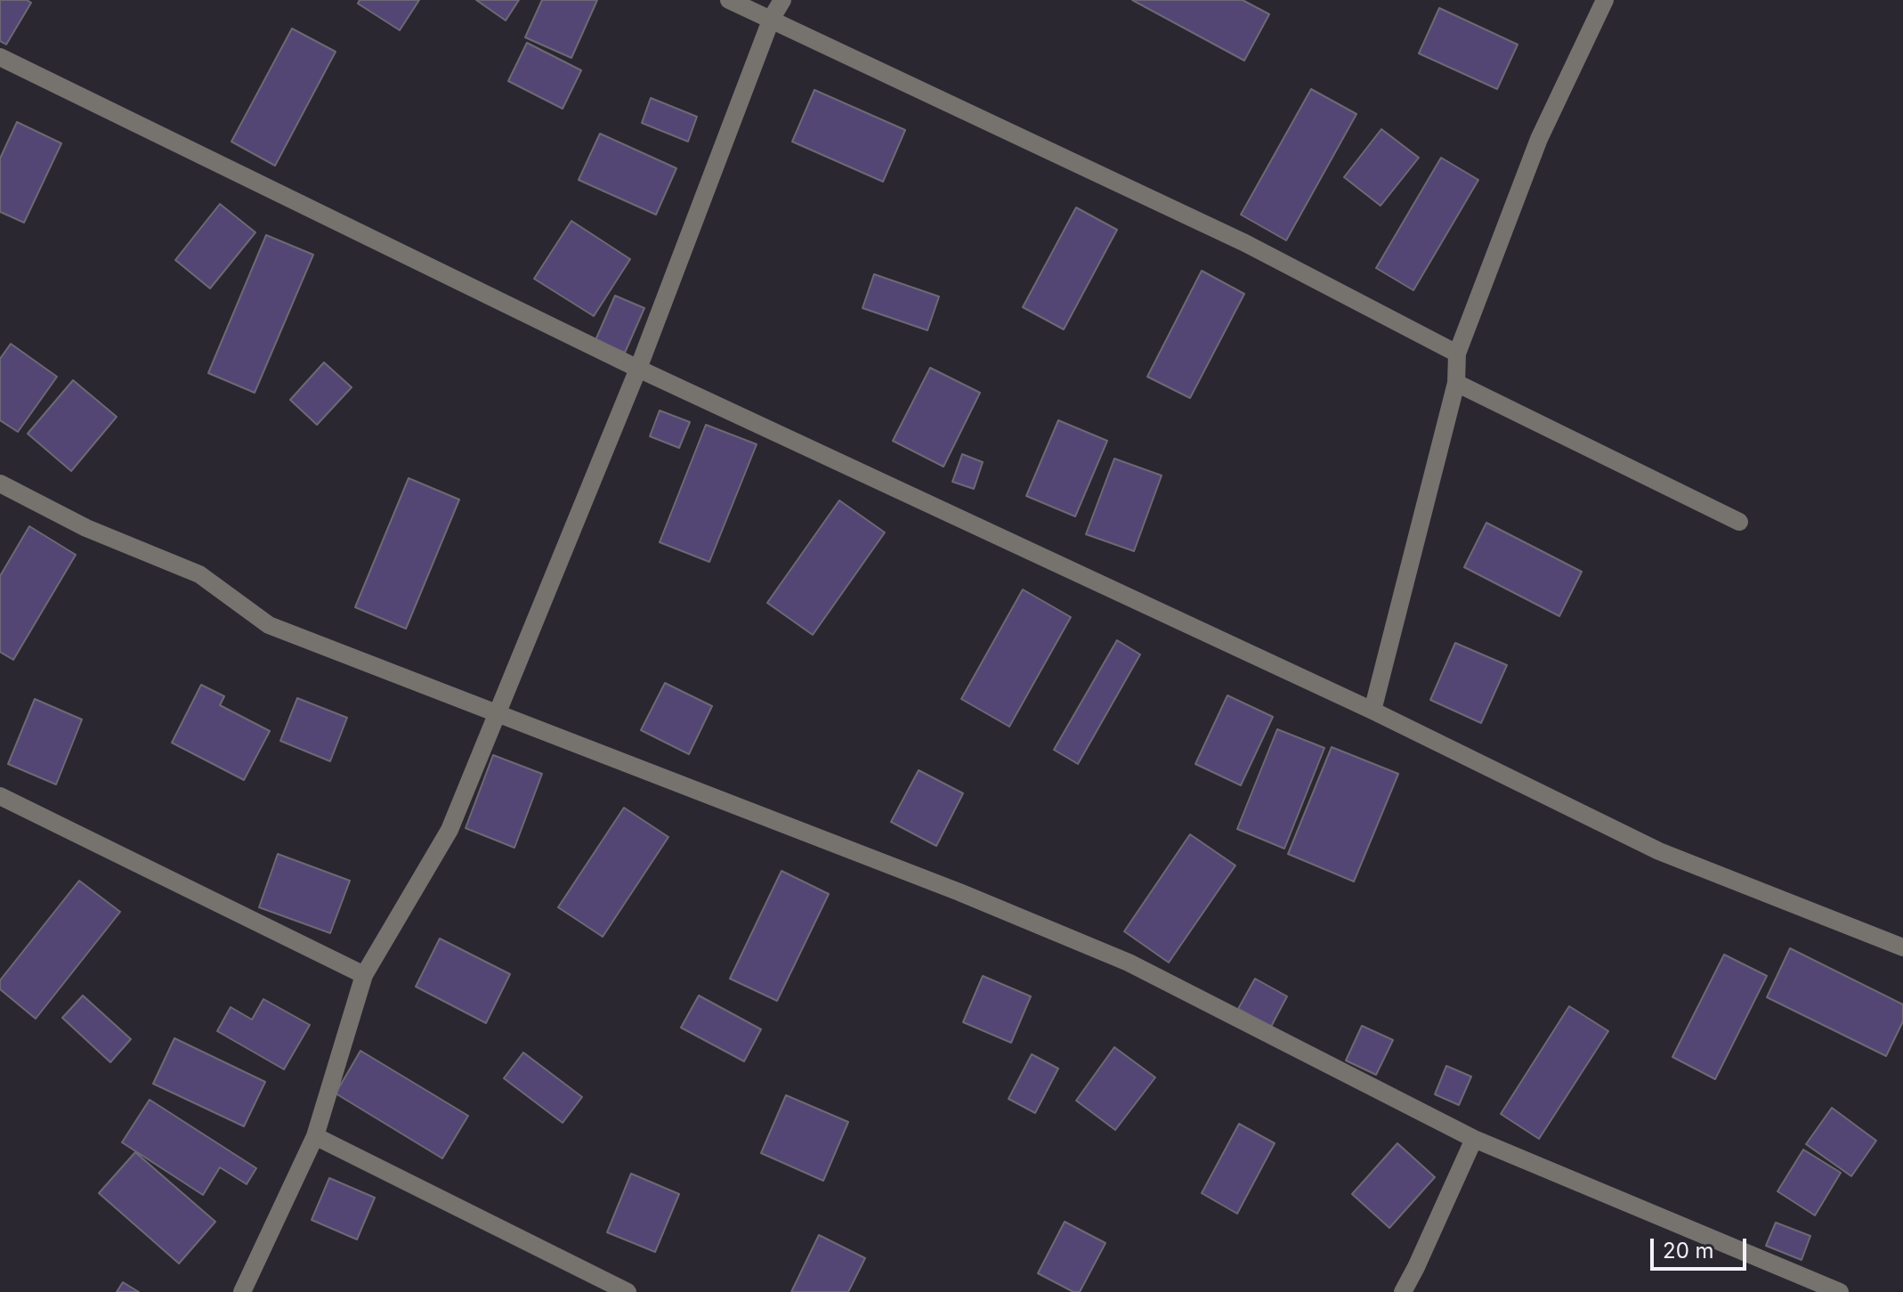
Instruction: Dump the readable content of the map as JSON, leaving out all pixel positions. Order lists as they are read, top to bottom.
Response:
{
  "scale_bar": "20 m"
}
